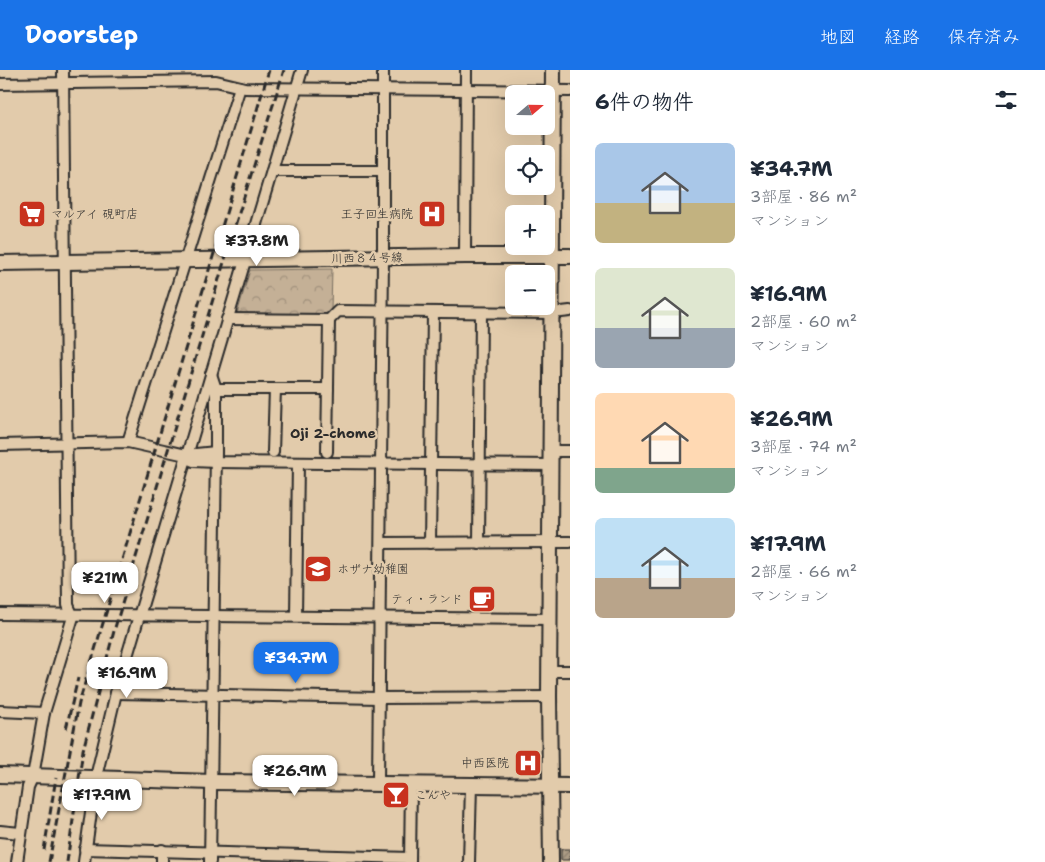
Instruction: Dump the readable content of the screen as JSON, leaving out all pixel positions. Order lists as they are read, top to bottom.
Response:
{
  "streets": {
    "street": ["川西８４号線"]
  },
  "districts": ["Oji 2-chome"],
  "places": {
    "supermarket": ["マルアイ 硯町店"],
    "hospital": ["王子回生病院", "中西医院"],
    "school or university": ["ホザナ幼稚園"],
    "cafe": ["ティ・ランド"],
    "bar": ["こんや"]
  },
  "north": "right",
  "page": {
    "header": "Doorstep",
    "nav": ["地図", "経路", "保存済み"],
    "heading": "6件の物件",
    "map_buttons": ["+", "−"],
    "list": [
      {
        "name": "¥34.7M",
        "note": "3部屋 · 86 m² · マンション"
      },
      {
        "name": "¥16.9M",
        "note": "2部屋 · 60 m² · マンション"
      },
      {
        "name": "¥26.9M",
        "note": "3部屋 · 74 m² · マンション"
      },
      {
        "name": "¥17.9M",
        "note": "2部屋 · 66 m² · マンション"
      }
    ],
    "price": [
      "¥37.8M",
      "¥21M",
      "¥34.7M",
      "¥16.9M",
      "¥26.9M",
      "¥17.9M"
    ]
  }
}
